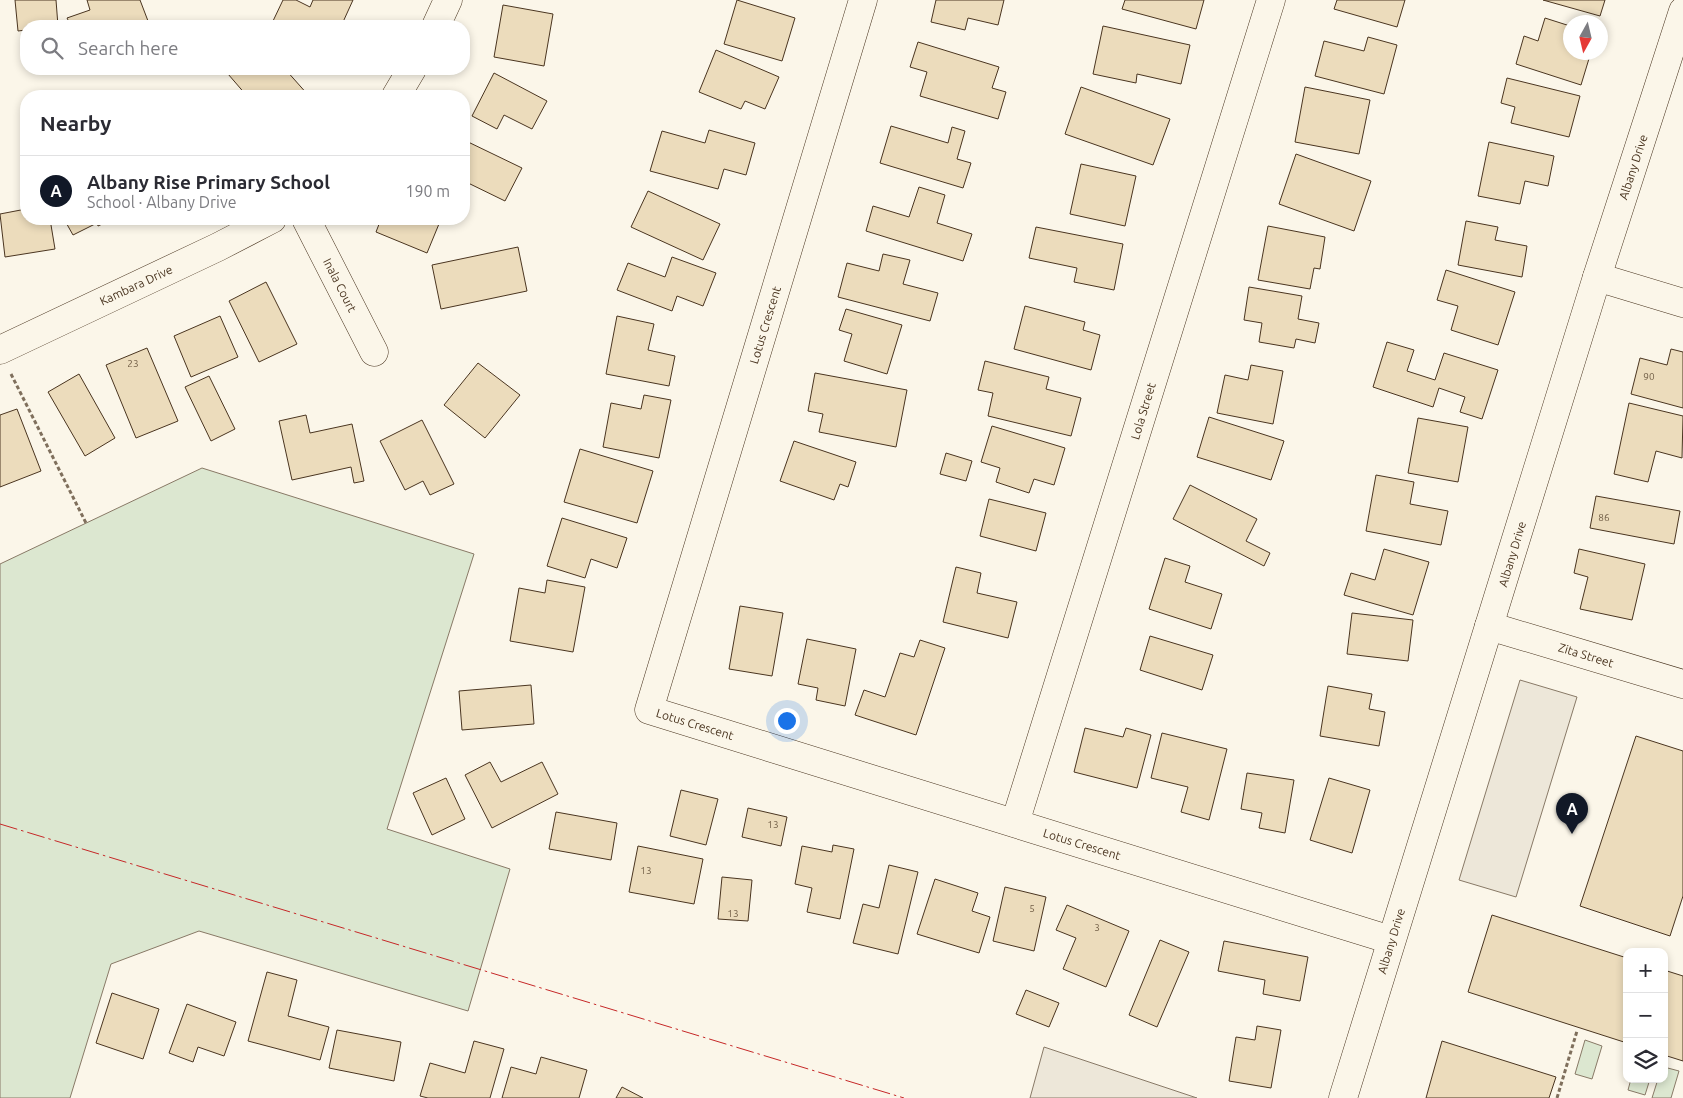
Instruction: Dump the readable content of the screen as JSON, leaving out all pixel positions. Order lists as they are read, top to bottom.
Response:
{
  "streets": {
    "street": [
      "Albany Drive",
      "Kambara Drive",
      "Inala Court",
      "Lotus Crescent",
      "Lola Street",
      "Zita Street"
    ]
  },
  "crossings": [
    ["Albany Drive", "Lotus Crescent"],
    ["Albany Drive", "Zita Street"],
    ["Lotus Crescent", "Lola Street"]
  ],
  "house_numbers": [
    "23",
    "90",
    "86",
    "13",
    "13",
    "5",
    "13",
    "3"
  ],
  "north": "bottom",
  "page": {
    "search": "Search here",
    "heading": "Nearby",
    "list": [
      {
        "mark": "A",
        "name": "Albany Rise Primary School",
        "note": "School · Albany Drive",
        "value": "190 m"
      }
    ],
    "pins": "A",
    "map_buttons": ["+", "−"]
  }
}
